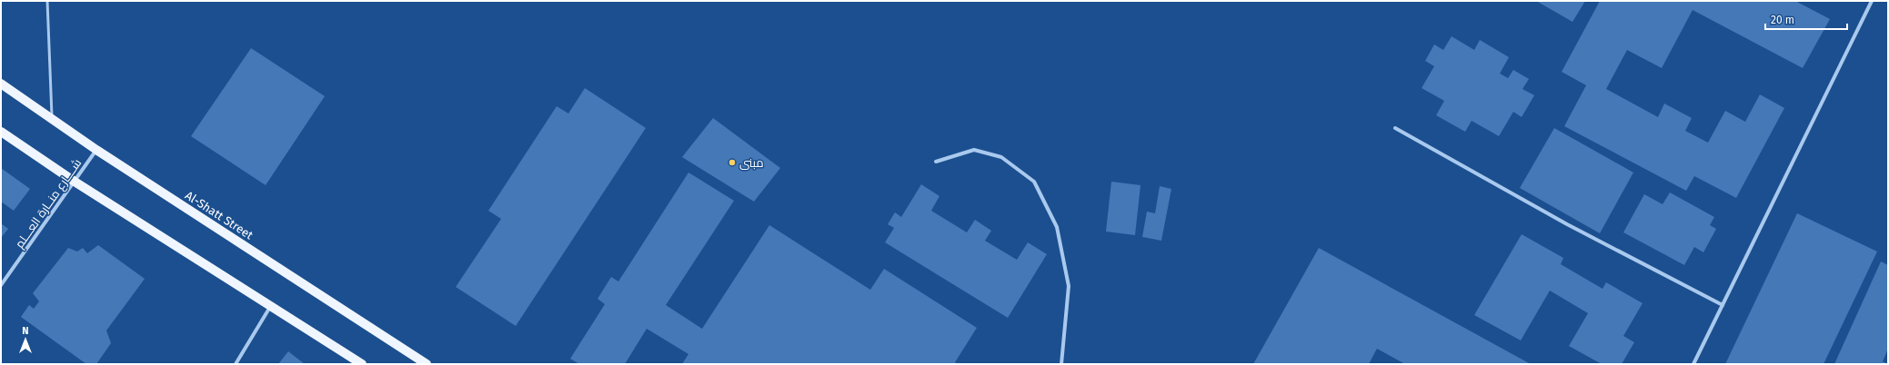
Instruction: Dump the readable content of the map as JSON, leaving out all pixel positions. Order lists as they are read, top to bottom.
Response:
{
  "streets": {
    "main road": ["Al-Shatt Street"],
    "street": ["شــــارع منــارة العـــلم"]
  },
  "crossings": [
    ["شــــارع منــارة العـــلم", "Al-Shatt Street"]
  ],
  "places": ["مبنى"],
  "scale_bar": "20 m",
  "north": "top"
}
